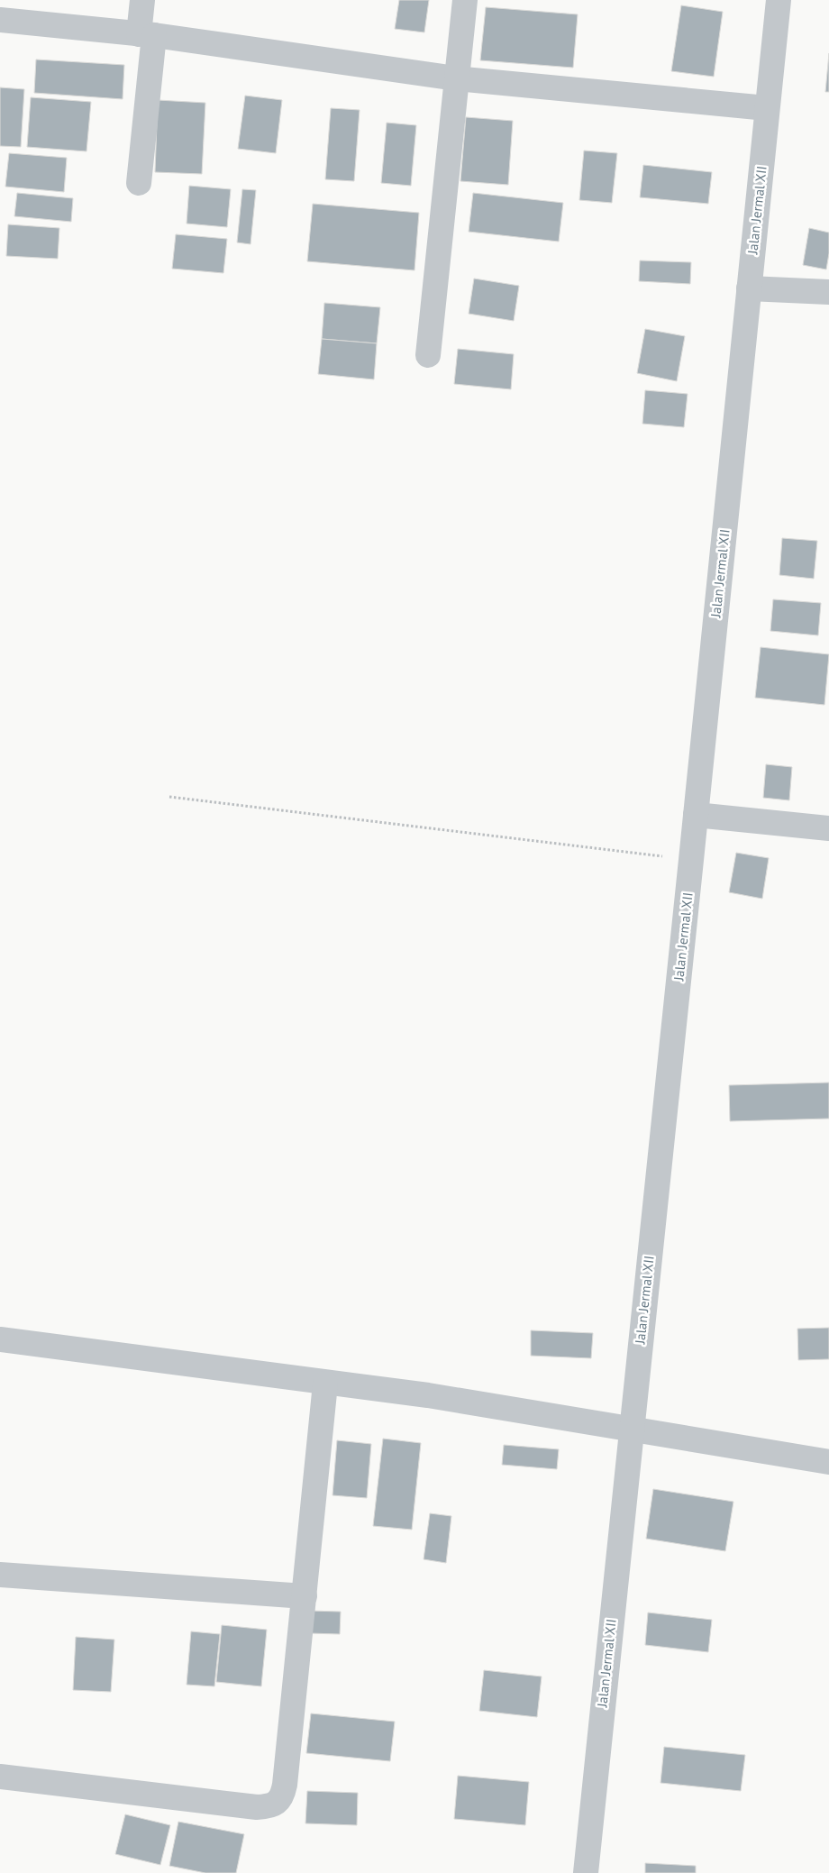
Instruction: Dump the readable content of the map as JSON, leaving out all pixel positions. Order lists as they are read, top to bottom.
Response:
{
  "streets": {
    "street": ["Jalan Jermal XII"]
  }
}
